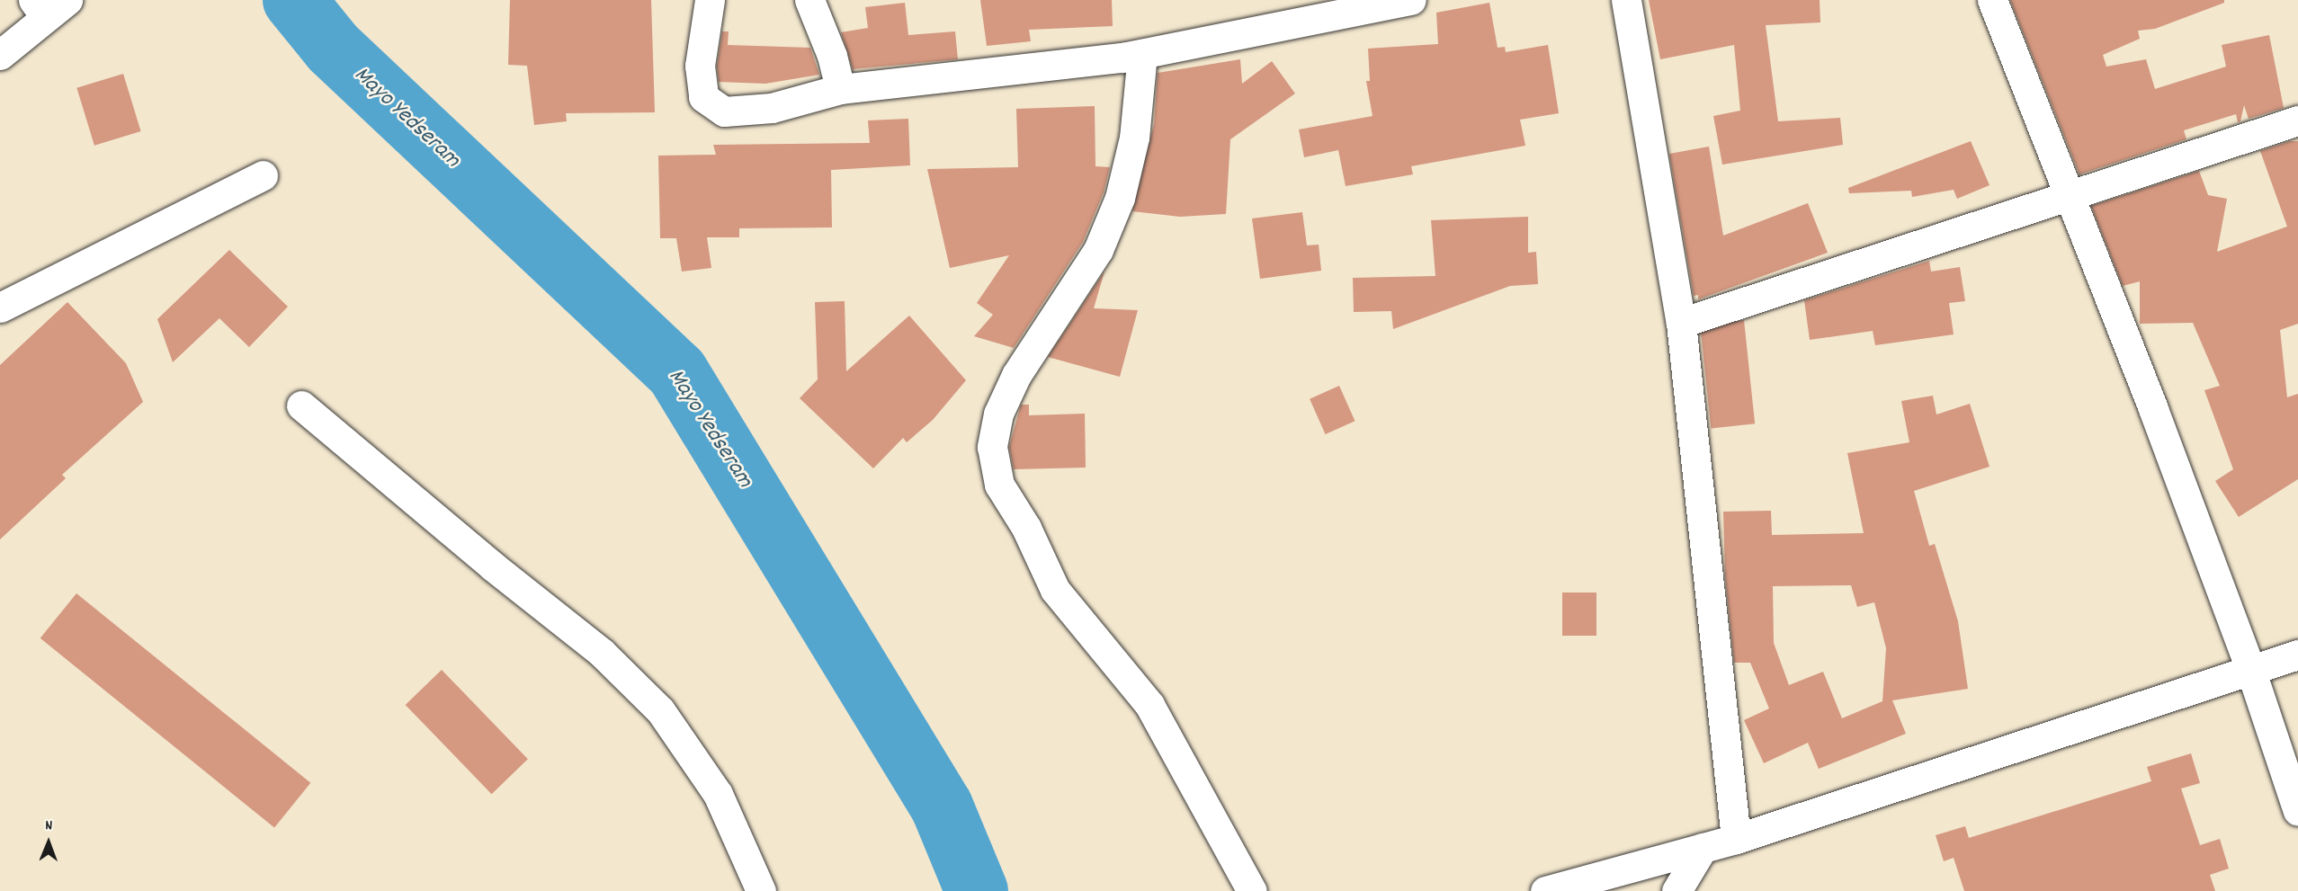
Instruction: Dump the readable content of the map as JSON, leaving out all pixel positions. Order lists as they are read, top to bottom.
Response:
{
  "water": ["Mayo Yedseram"],
  "north": "top"
}
